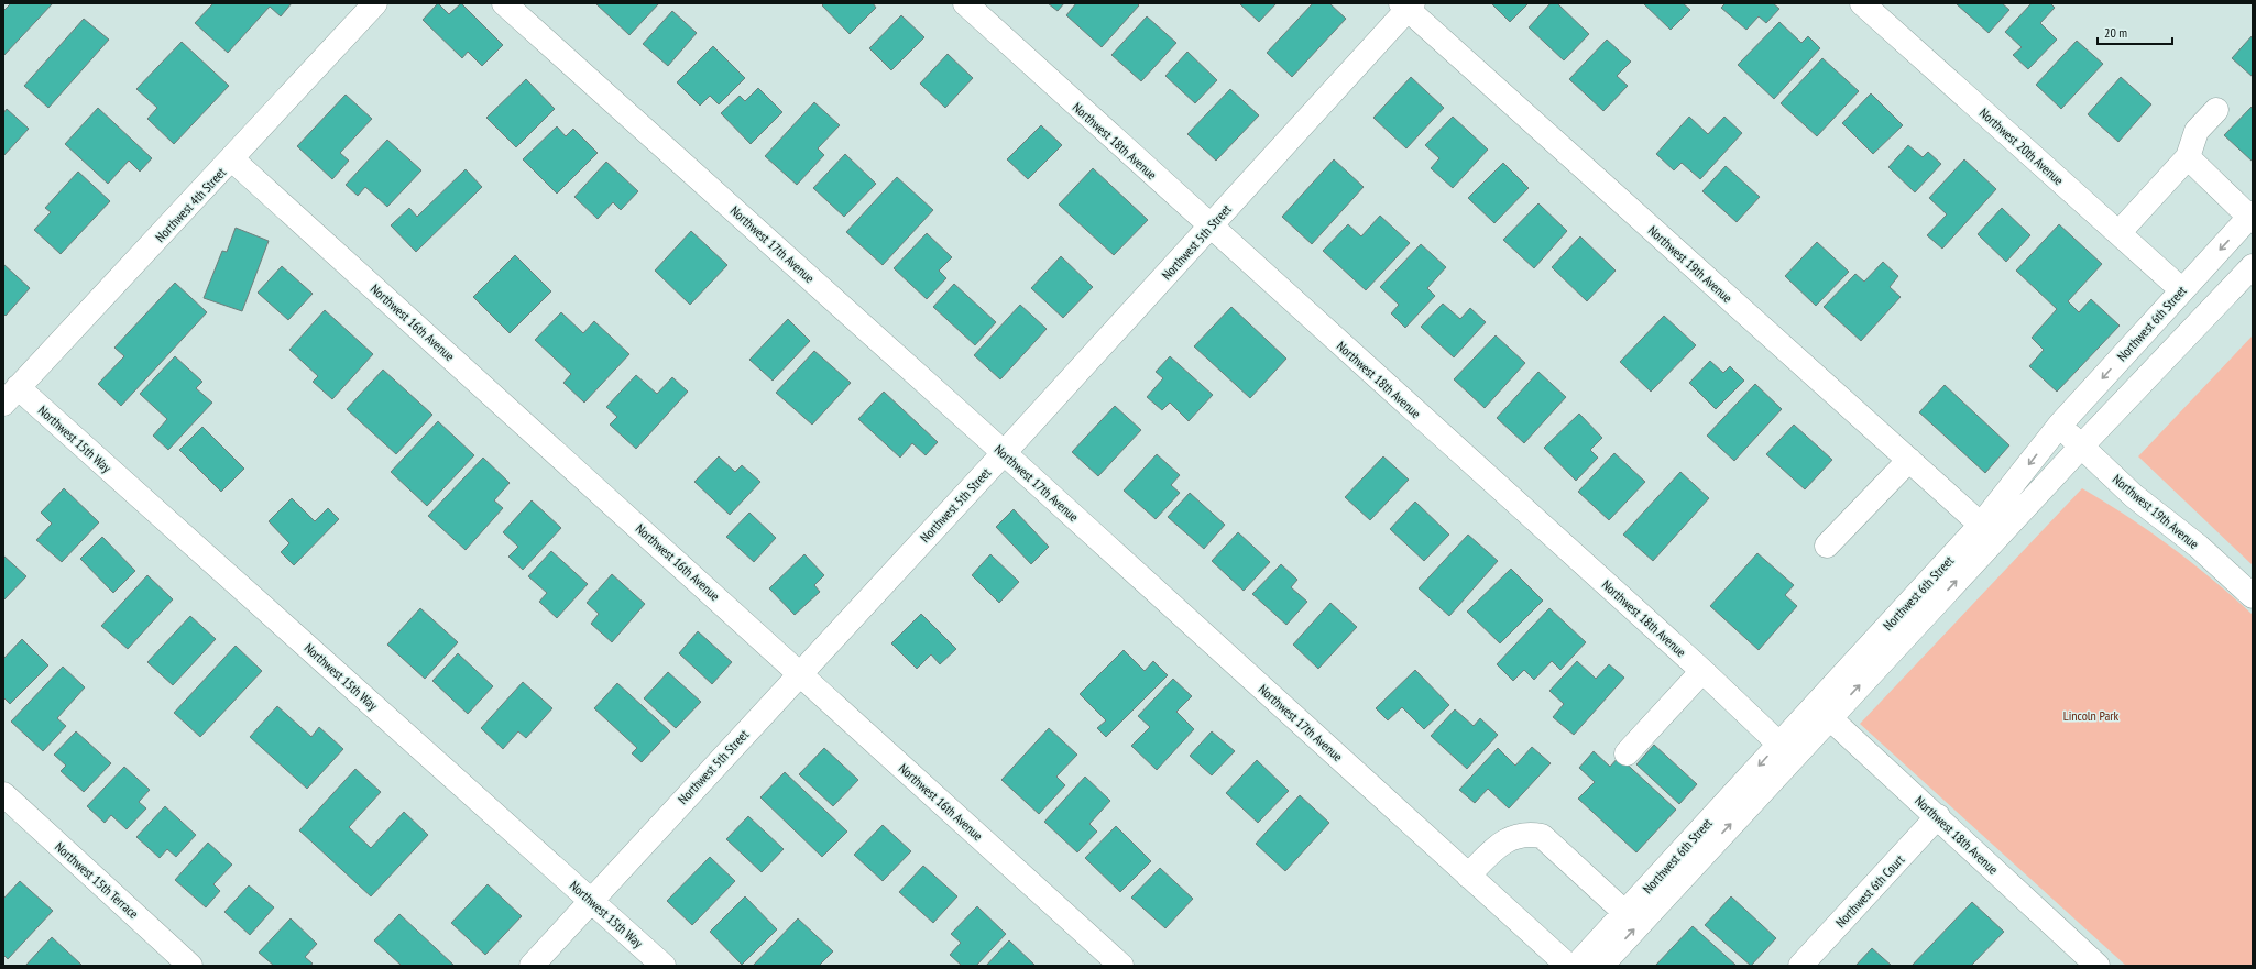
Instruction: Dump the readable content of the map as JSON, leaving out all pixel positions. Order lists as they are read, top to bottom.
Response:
{
  "streets": {
    "street": [
      "Northwest 18th Avenue",
      "Northwest 20th Avenue",
      "Northwest 4th Street",
      "Northwest 5th Street",
      "Northwest 17th Avenue",
      "Northwest 19th Avenue",
      "Northwest 16th Avenue",
      "Northwest 6th Street",
      "Northwest 15th Way",
      "Northwest 15th Terrace",
      "Northwest 6th Court"
    ]
  },
  "crossings": [
    ["Northwest 18th Avenue", "Northwest 5th Street"],
    ["Northwest 18th Avenue", "Northwest 6th Street"],
    ["Northwest 18th Avenue", "Northwest 6th Court"],
    ["Northwest 20th Avenue", "Northwest 6th Street"],
    ["Northwest 4th Street", "Northwest 16th Avenue"],
    ["Northwest 4th Street", "Northwest 15th Way"],
    ["Northwest 5th Street", "Northwest 17th Avenue"],
    ["Northwest 5th Street", "Northwest 19th Avenue"],
    ["Northwest 5th Street", "Northwest 16th Avenue"],
    ["Northwest 5th Street", "Northwest 15th Way"],
    ["Northwest 19th Avenue", "Northwest 6th Street"]
  ],
  "parks": ["Lincoln Park"],
  "scale_bar": "20 m"
}
